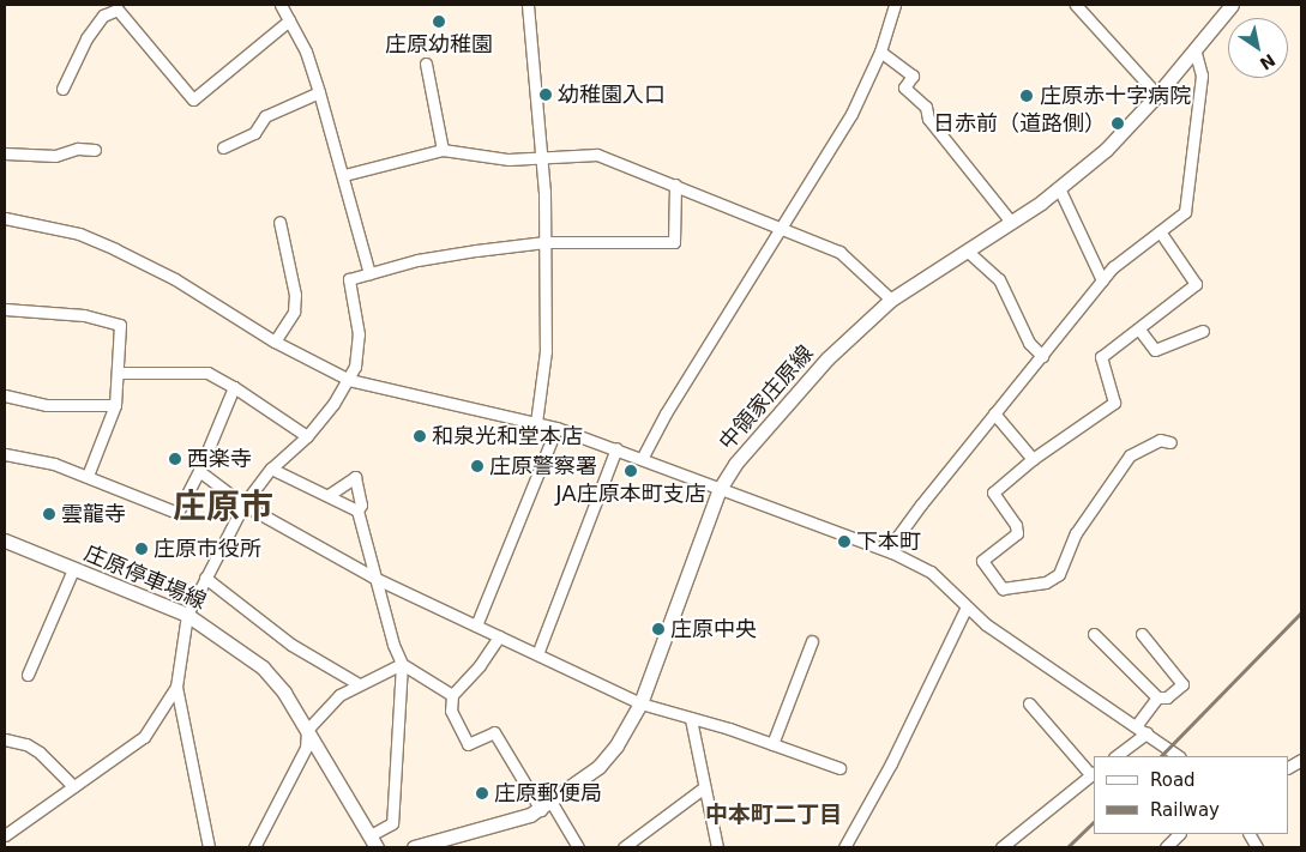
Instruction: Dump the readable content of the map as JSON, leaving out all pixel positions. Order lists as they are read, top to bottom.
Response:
{
  "streets": {
    "main road": ["中領家庄原線", "庄原停車場線"]
  },
  "districts": ["庄原市", "中本町二丁目"],
  "places": [
    "庄原幼稚園",
    "幼稚園入口",
    "庄原赤十字病院",
    "日赤前（道路側）",
    "和泉光和堂本店",
    "西楽寺",
    "庄原警察署",
    "JA庄原本町支店",
    "雲龍寺",
    "下本町",
    "庄原市役所",
    "庄原中央",
    "庄原郵便局"
  ],
  "legend": ["Road", "Railway"],
  "north": "bottom right"
}
